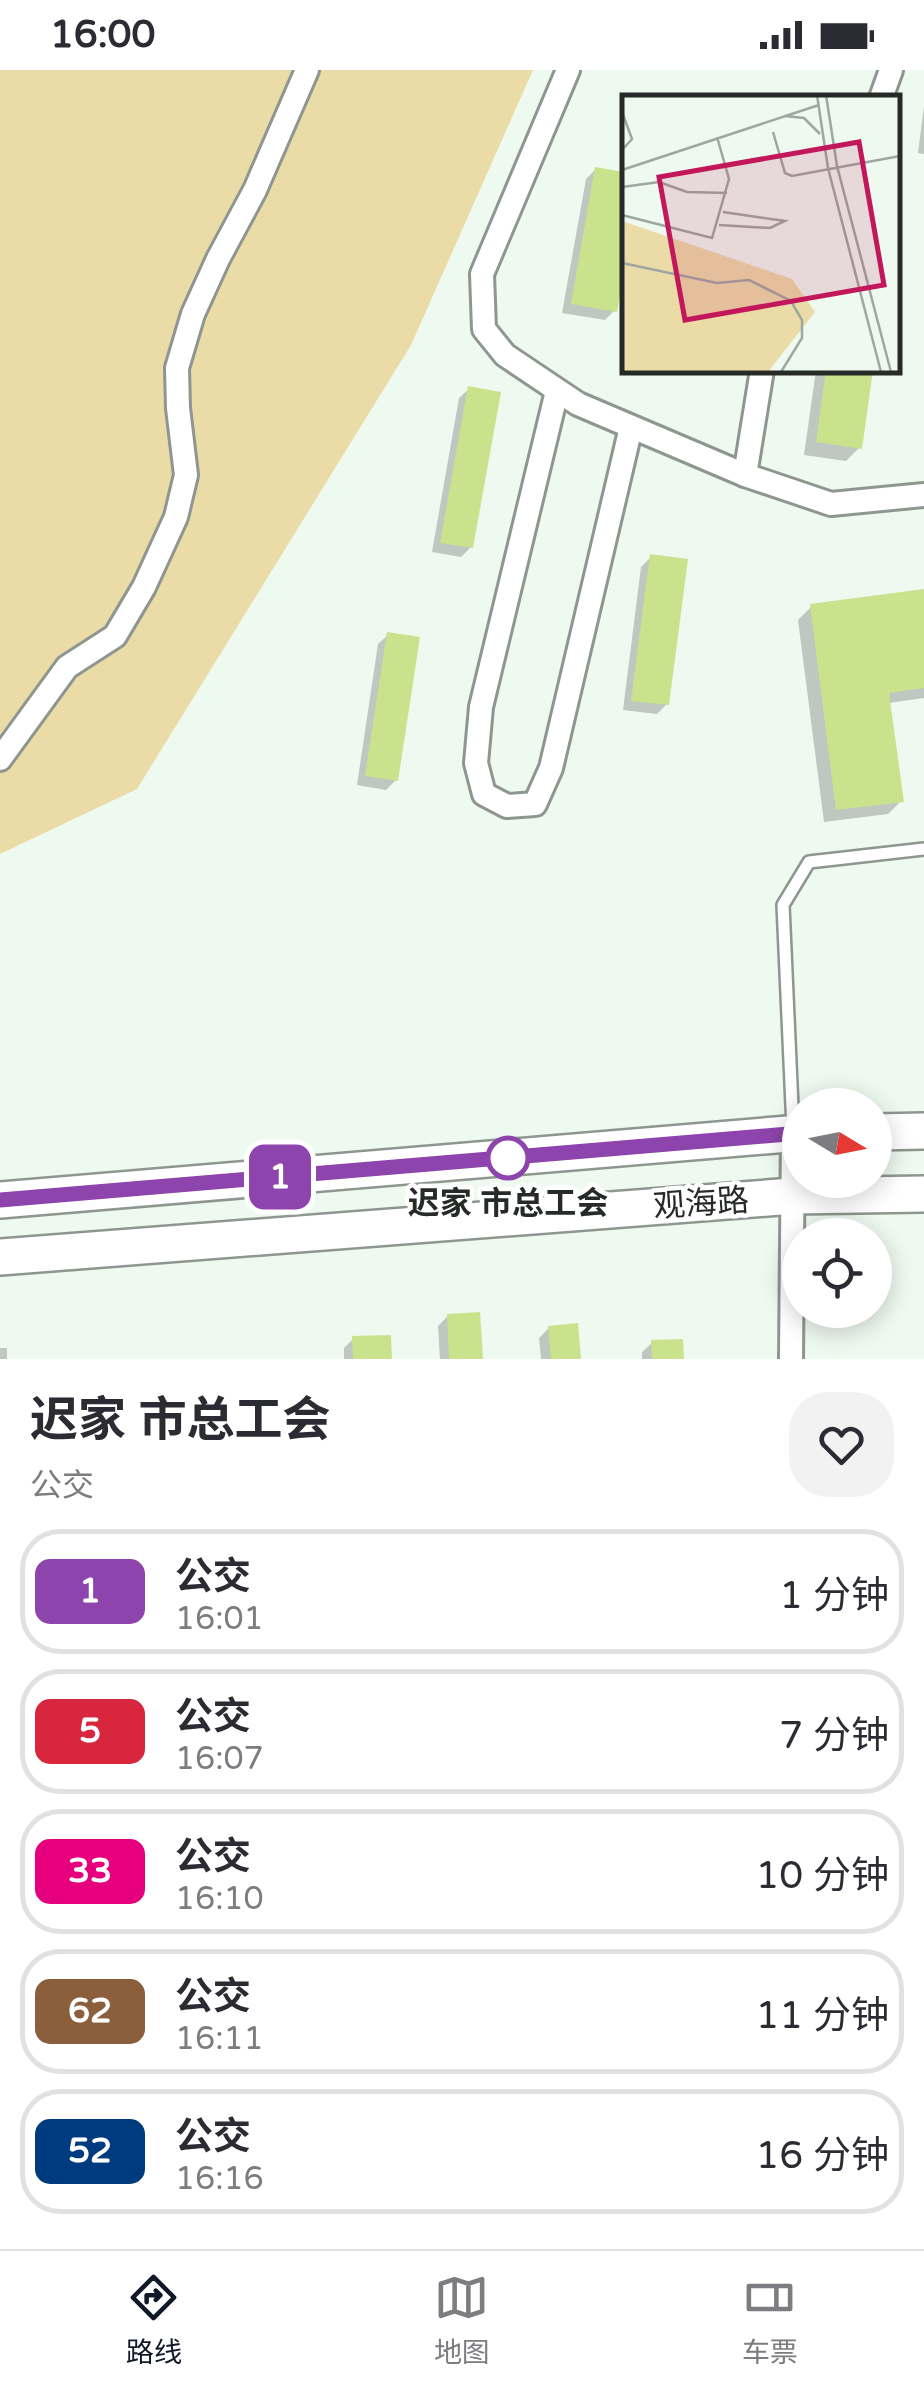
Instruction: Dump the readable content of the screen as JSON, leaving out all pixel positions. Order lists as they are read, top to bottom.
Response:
{
  "streets": {
    "main road": ["观海路"]
  },
  "places": ["迟家 市总工会"],
  "lines": ["bus line 1"],
  "north": "right",
  "page": {
    "status": "16:00",
    "on_map": "1",
    "heading": ["迟家 市总工会", "公交"],
    "list": [
      {
        "mark": "1",
        "name": "公交",
        "note": "16:01",
        "value": "1 分钟"
      },
      {
        "mark": "5",
        "name": "公交",
        "note": "16:07",
        "value": "7 分钟"
      },
      {
        "mark": "33",
        "name": "公交",
        "note": "16:10",
        "value": "10 分钟"
      },
      {
        "mark": "62",
        "name": "公交",
        "note": "16:11",
        "value": "11 分钟"
      },
      {
        "mark": "52",
        "name": "公交",
        "note": "16:16",
        "value": "16 分钟"
      }
    ],
    "tabs": ["路线", "地图", "车票"]
  }
}
